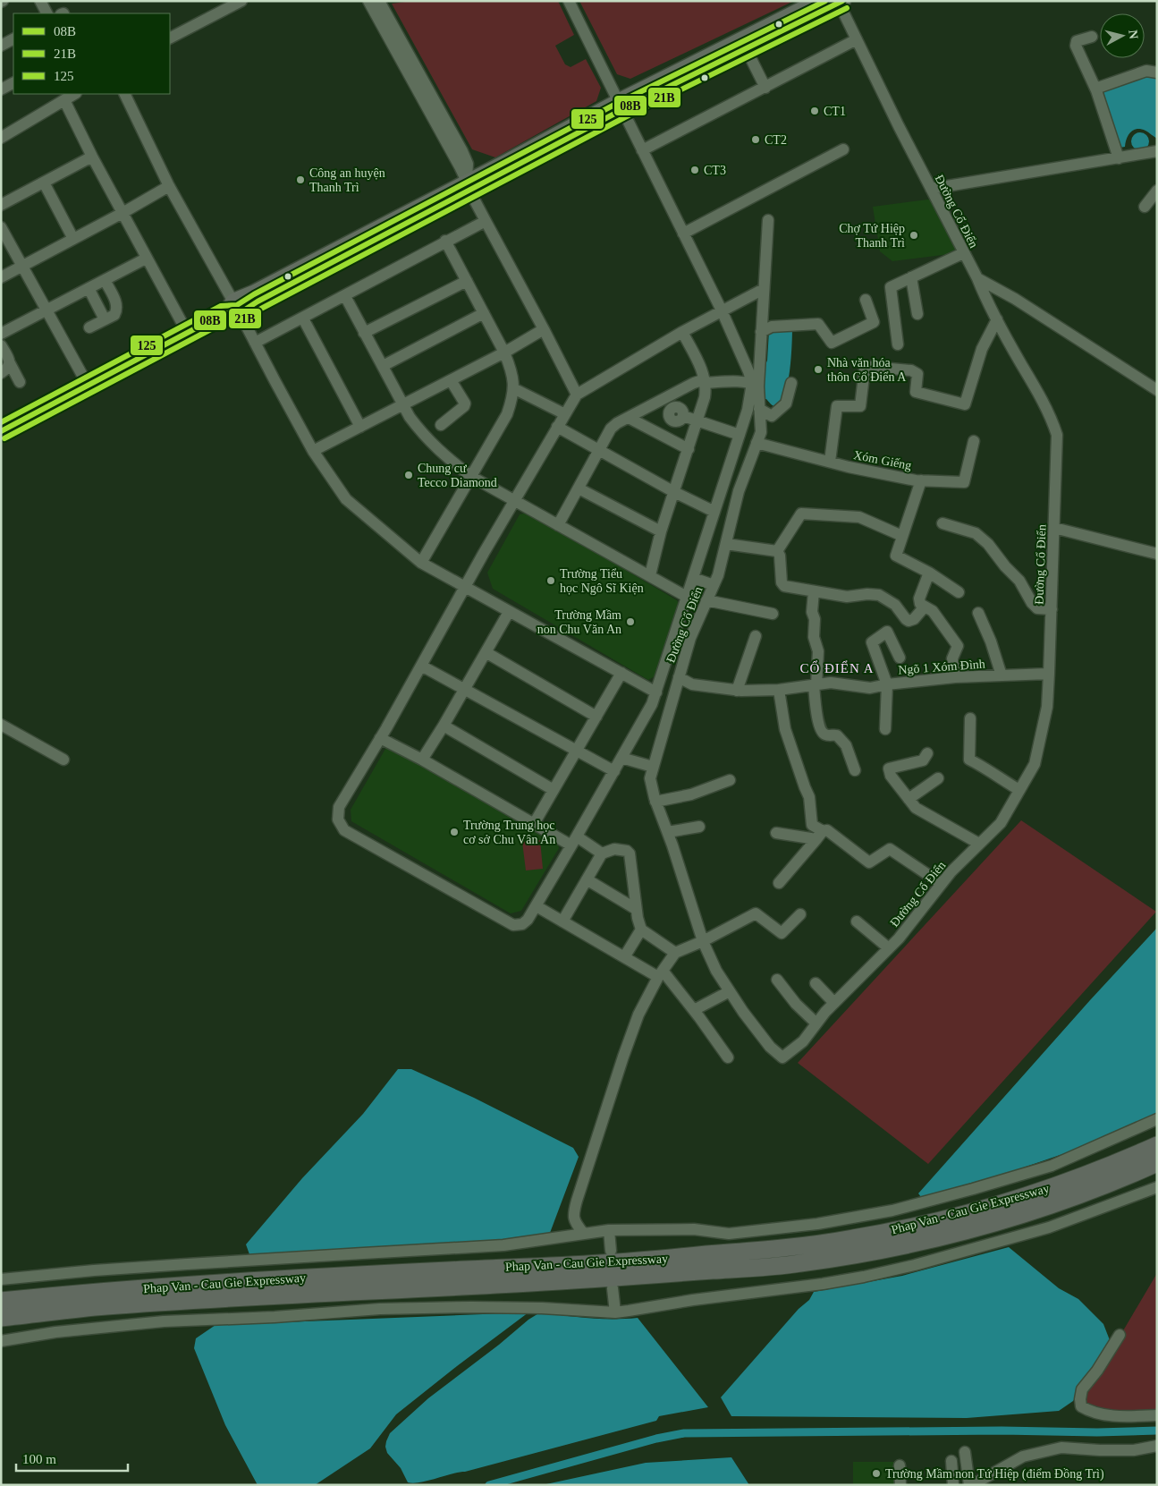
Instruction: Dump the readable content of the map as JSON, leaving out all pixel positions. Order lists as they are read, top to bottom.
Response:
{
  "streets": {
    "highway": ["Phap Van - Cau Gie Expressway"],
    "street": ["Đường Cổ Điển", "Xóm Giếng", "Ngõ 1 Xóm Đình"]
  },
  "crossings": [
    ["Đường Cổ Điển", "Xóm Giếng"],
    ["Đường Cổ Điển", "Ngõ 1 Xóm Đình"]
  ],
  "districts": ["CỔ ĐIỂN A"],
  "places": [
    "CT1",
    "CT2",
    "CT3",
    "Công an huyện Thanh Trì",
    "Chợ Tứ Hiệp Thanh Trì",
    "Nhà văn hóa thôn Cổ Điển A",
    "Chung cư Tecco Diamond",
    "Trường Tiểu học Ngô Sĩ Kiện",
    "Trường Mầm non Chu Văn An",
    "Trường Trung học cơ sở Chu Vân An",
    "Trường Mầm non Tứ Hiệp (điểm Đồng Trì)"
  ],
  "lines": ["transit line 08B", "transit line 125", "transit line 21B"],
  "legend": ["08B", "21B", "125"],
  "scale_bar": "100 m",
  "north": "right"
}
